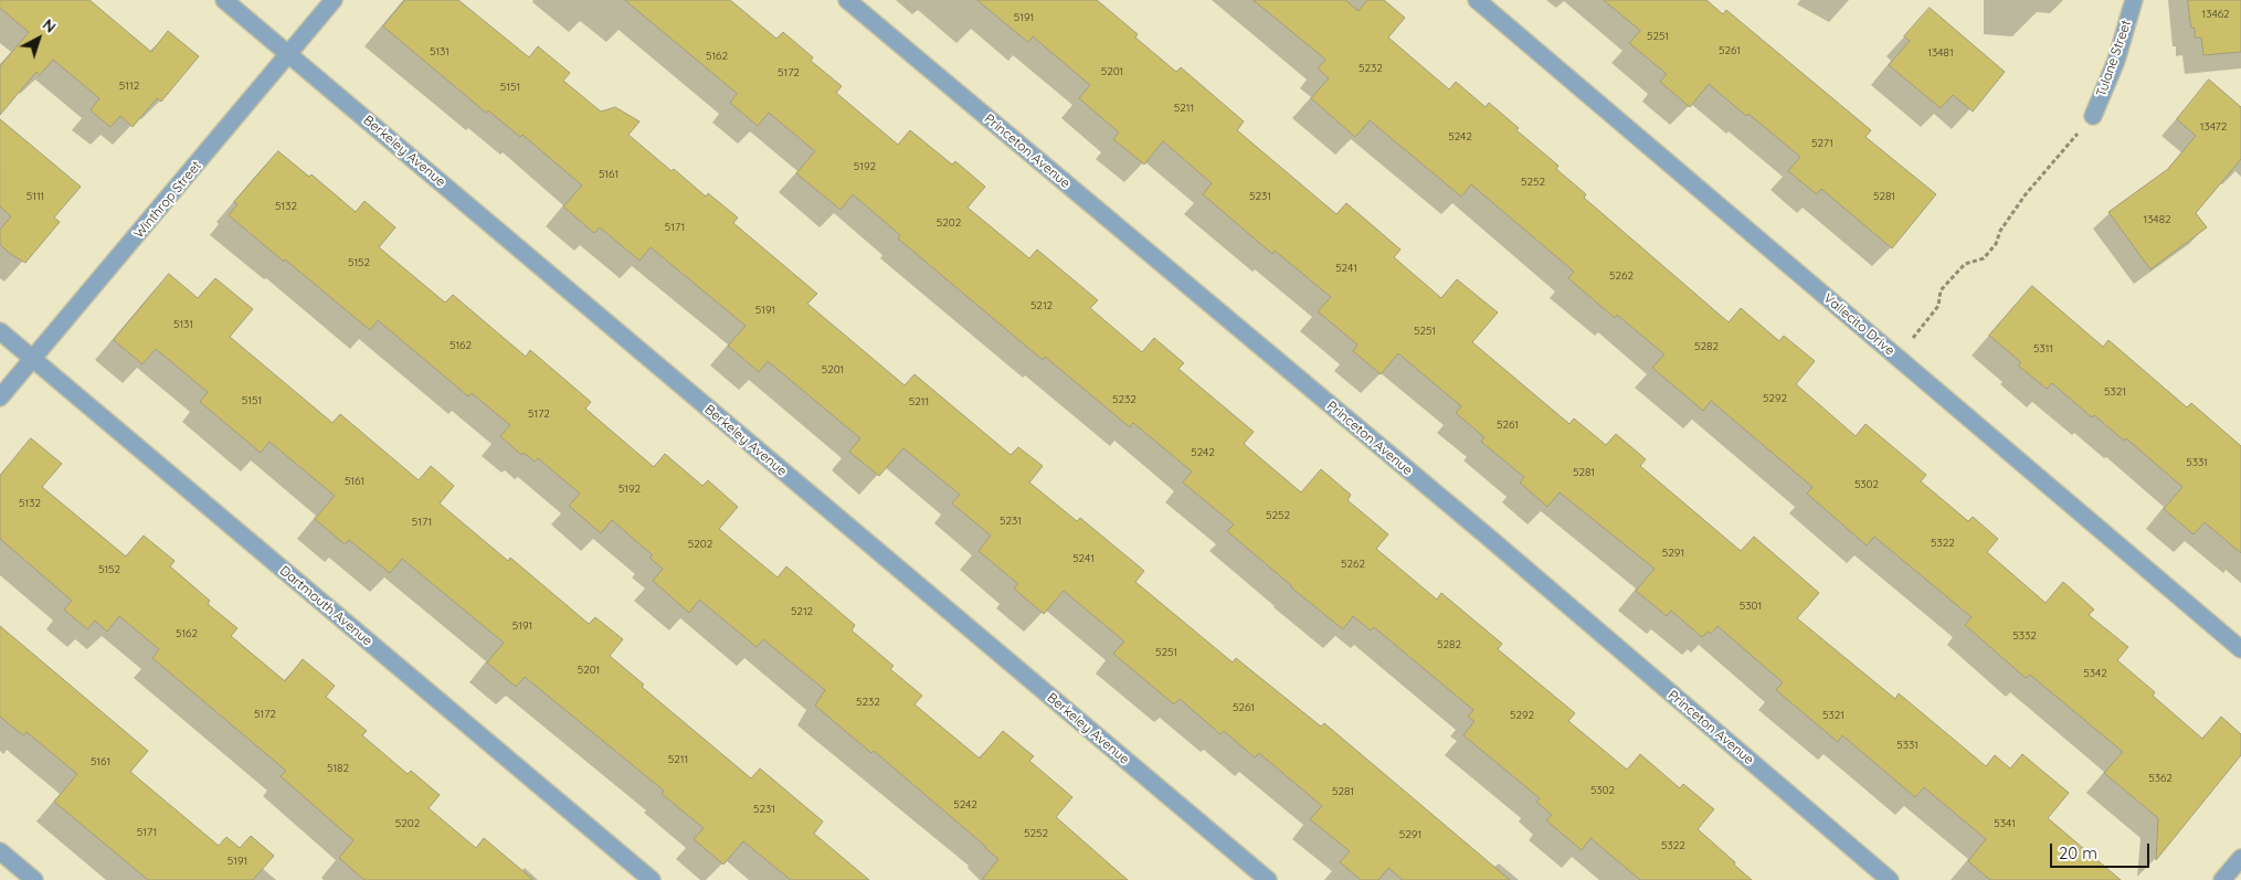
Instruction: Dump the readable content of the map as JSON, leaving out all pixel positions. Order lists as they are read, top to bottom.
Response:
{
  "streets": {
    "street": [
      "Tulane Street",
      "Berkeley Avenue",
      "Princeton Avenue",
      "Winthrop Street",
      "Vallecito Drive",
      "Dartmouth Avenue"
    ]
  },
  "crossings": [
    ["Berkeley Avenue", "Winthrop Street"],
    ["Winthrop Street", "Dartmouth Avenue"]
  ],
  "house_numbers": [
    "13462",
    "5191",
    "5251",
    "5261",
    "5131",
    "13481",
    "5162",
    "5232",
    "5201",
    "5172",
    "5112",
    "5151",
    "5211",
    "13472",
    "5242",
    "5271",
    "5192",
    "5161",
    "5252",
    "5111",
    "5231",
    "5281",
    "5132",
    "13482",
    "5202",
    "5171",
    "5152",
    "5241",
    "5262",
    "5212",
    "5191",
    "5131",
    "5251",
    "5162",
    "5282",
    "5311",
    "5201",
    "5321",
    "5292",
    "5232",
    "5151",
    "5211",
    "5172",
    "5261",
    "5242",
    "5331",
    "5281",
    "5161",
    "5302",
    "5192",
    "5132",
    "5252",
    "5231",
    "5171",
    "5322",
    "5202",
    "5291",
    "5241",
    "5262",
    "5152",
    "5301",
    "5212",
    "5191",
    "5162",
    "5332",
    "5282",
    "5251",
    "5201",
    "5342",
    "5232",
    "5261",
    "5172",
    "5292",
    "5321",
    "5331",
    "5211",
    "5161",
    "5182",
    "5362",
    "5302",
    "5281",
    "5242",
    "5231",
    "5202",
    "5341",
    "5171",
    "5252",
    "5291",
    "5322",
    "5191"
  ],
  "scale_bar": "20 m",
  "north": "top right"
}
